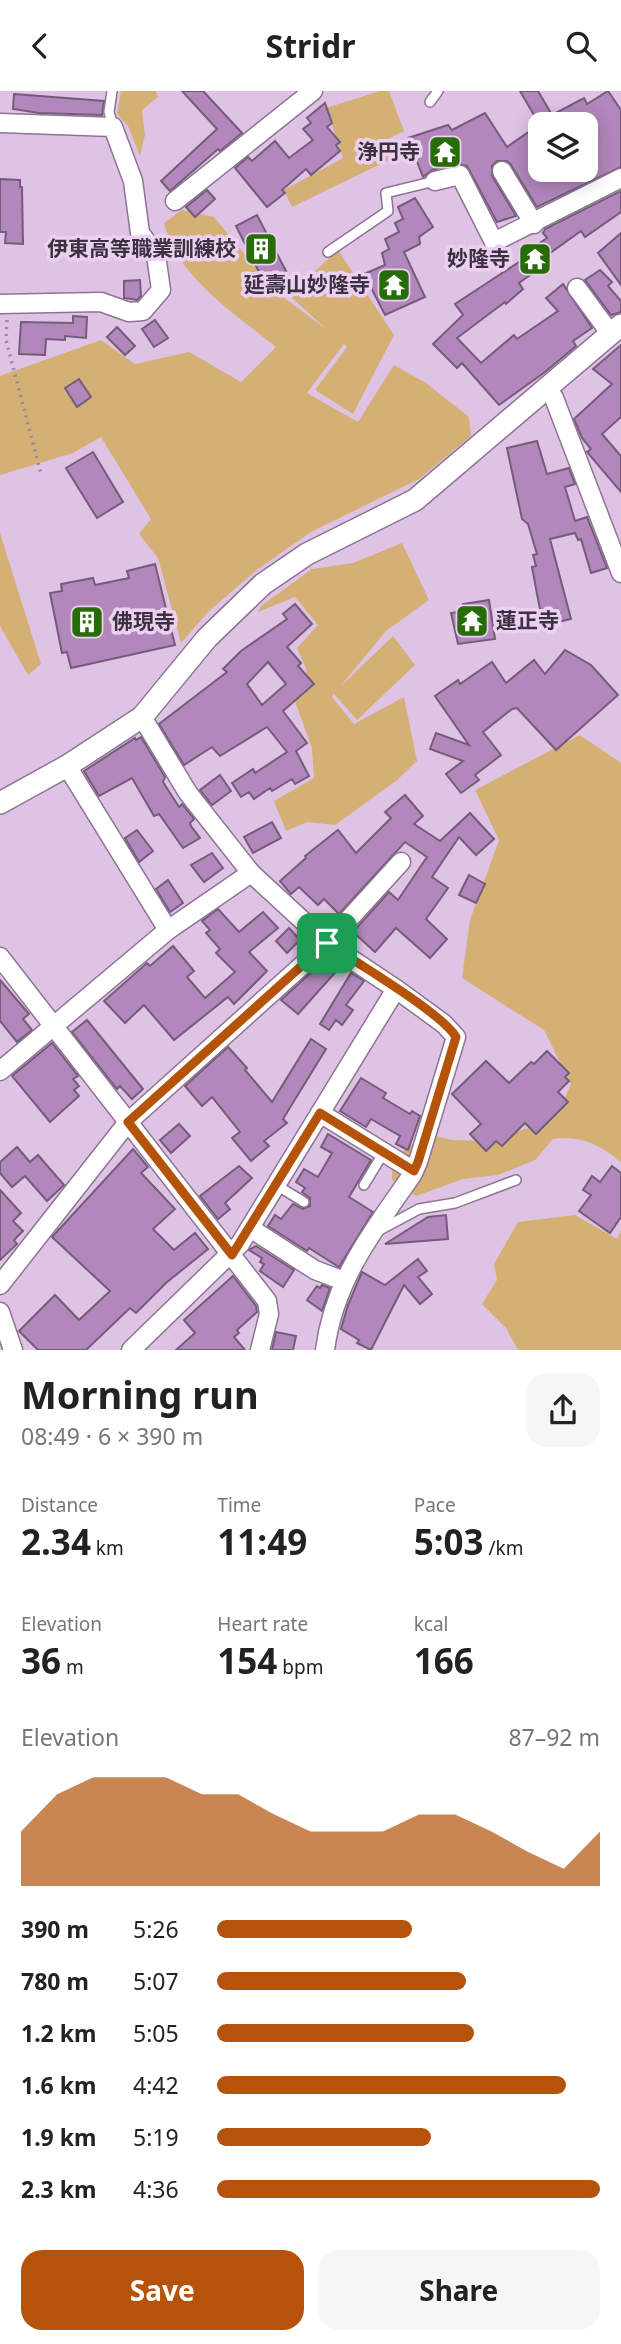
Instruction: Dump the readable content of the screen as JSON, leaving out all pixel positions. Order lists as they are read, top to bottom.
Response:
{
  "places": {
    "temple": [
      "浄円寺",
      "妙隆寺",
      "延壽山妙隆寺",
      "蓮正寺"
    ],
    "building": ["伊東高等職業訓練校", "佛現寺"]
  },
  "page": {
    "header": "Stridr",
    "heading": ["Morning run", "08:49 · 6 × 390 m"],
    "stats": [
      ["Distance", "2.34 km"],
      ["Time", "11:49"],
      ["Pace", "5:03 /km"],
      ["Elevation", "36 m"],
      ["Heart rate", "154 bpm"],
      ["kcal", "166"]
    ],
    "chart": ["Elevation", "87–92 m"],
    "list": [
      {
        "name": "390 m",
        "note": "5:26"
      },
      {
        "name": "780 m",
        "note": "5:07"
      },
      {
        "name": "1.2 km",
        "note": "5:05"
      },
      {
        "name": "1.6 km",
        "note": "4:42"
      },
      {
        "name": "1.9 km",
        "note": "5:19"
      },
      {
        "name": "2.3 km",
        "note": "4:36"
      }
    ],
    "buttons": ["Save", "Share"]
  }
}
